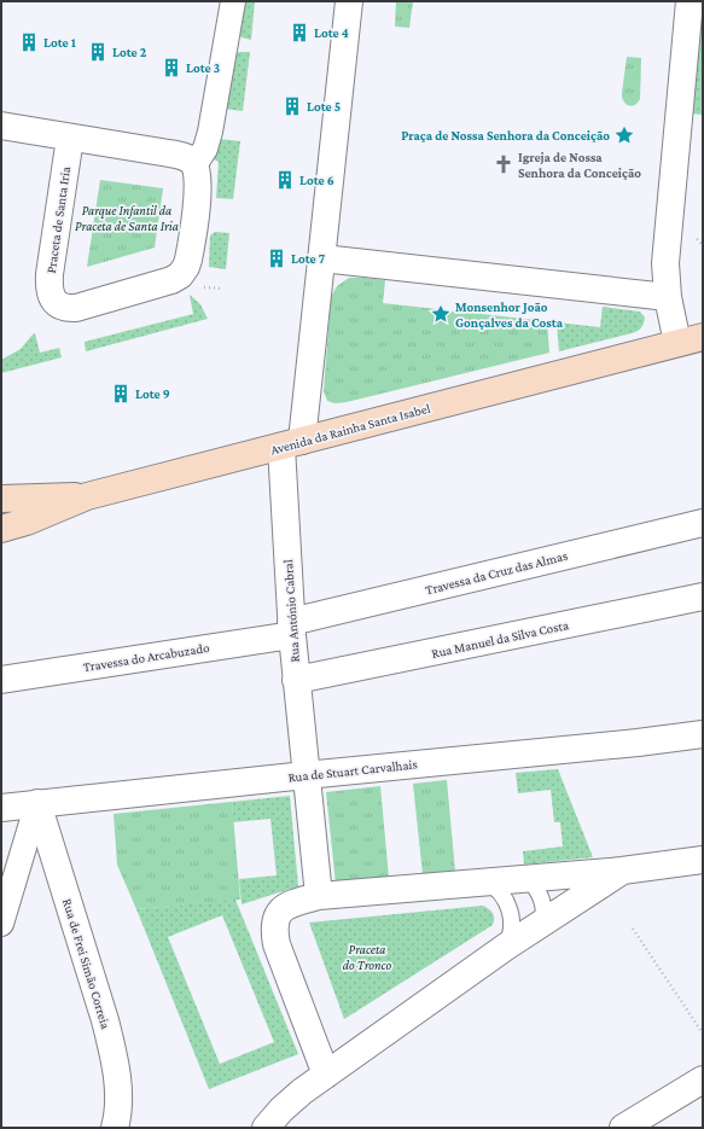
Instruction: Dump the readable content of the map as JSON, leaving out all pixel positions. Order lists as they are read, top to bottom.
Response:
{
  "streets": {
    "main road": ["Avenida da Rainha Santa Isabel"],
    "street": [
      "Praceta de Santa Iria",
      "Travessa da Cruz das Almas",
      "Rua António Cabral",
      "Rua Manuel da Silva Costa",
      "Travessa do Arcabuzado",
      "Rua de Stuart Carvalhais",
      "Rua de Frei Simão Correia"
    ]
  },
  "crossings": [
    ["Avenida da Rainha Santa Isabel", "Rua António Cabral"],
    ["Travessa da Cruz das Almas", "Rua António Cabral"],
    ["Travessa da Cruz das Almas", "Travessa do Arcabuzado"],
    ["Rua António Cabral", "Rua Manuel da Silva Costa"],
    ["Rua António Cabral", "Travessa do Arcabuzado"],
    ["Rua António Cabral", "Rua de Stuart Carvalhais"],
    ["Rua de Stuart Carvalhais", "Rua de Frei Simão Correia"]
  ],
  "parks": ["Parque Infantil da Praceta de Santa Iria", "Praceta do Tronco"],
  "places": {
    "building": [
      "Lote 4",
      "Lote 1",
      "Lote 2",
      "Lote 3",
      "Lote 5",
      "Lote 6",
      "Lote 7",
      "Lote 9"
    ],
    "place": ["Praça de Nossa Senhora da Conceição", "Monsenhor João Gonçalves da Costa"],
    "church": ["Igreja de Nossa Senhora da Conceição"]
  }
}
